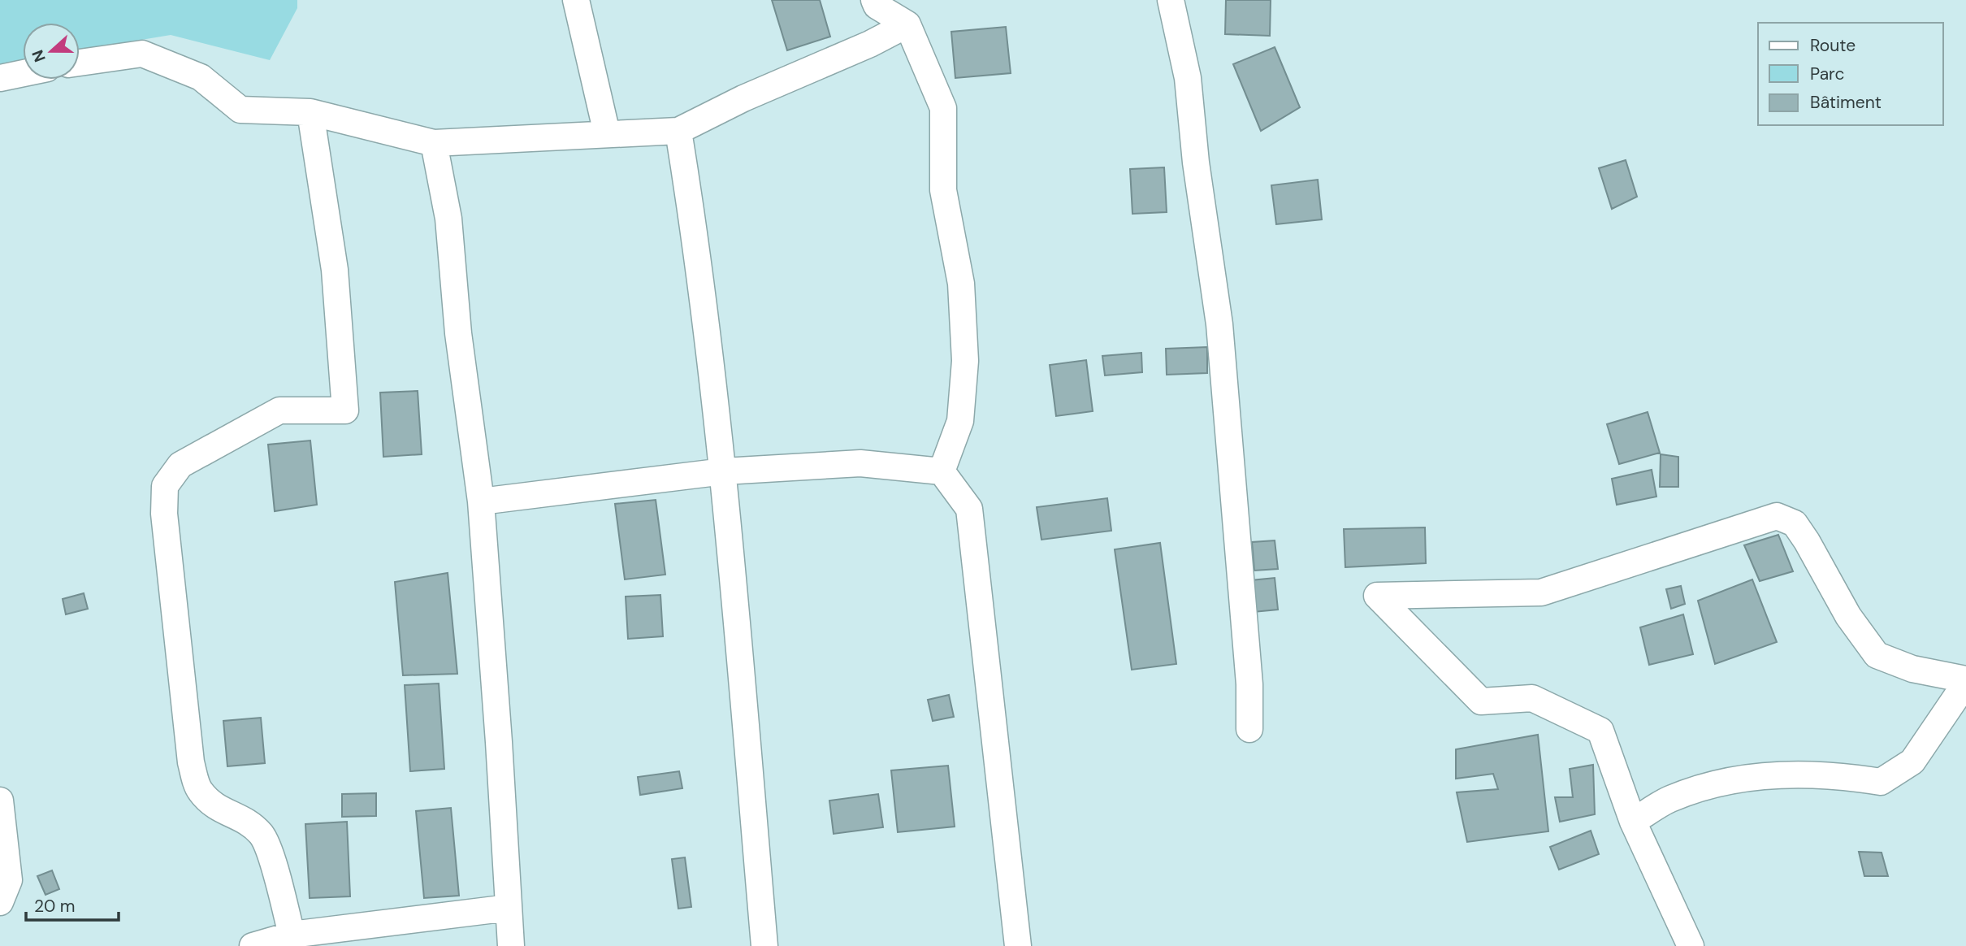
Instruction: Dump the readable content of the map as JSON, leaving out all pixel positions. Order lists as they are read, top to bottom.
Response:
{
  "legend": ["Route", "Parc", "Bâtiment"],
  "scale_bar": "20 m",
  "north": "left"
}
